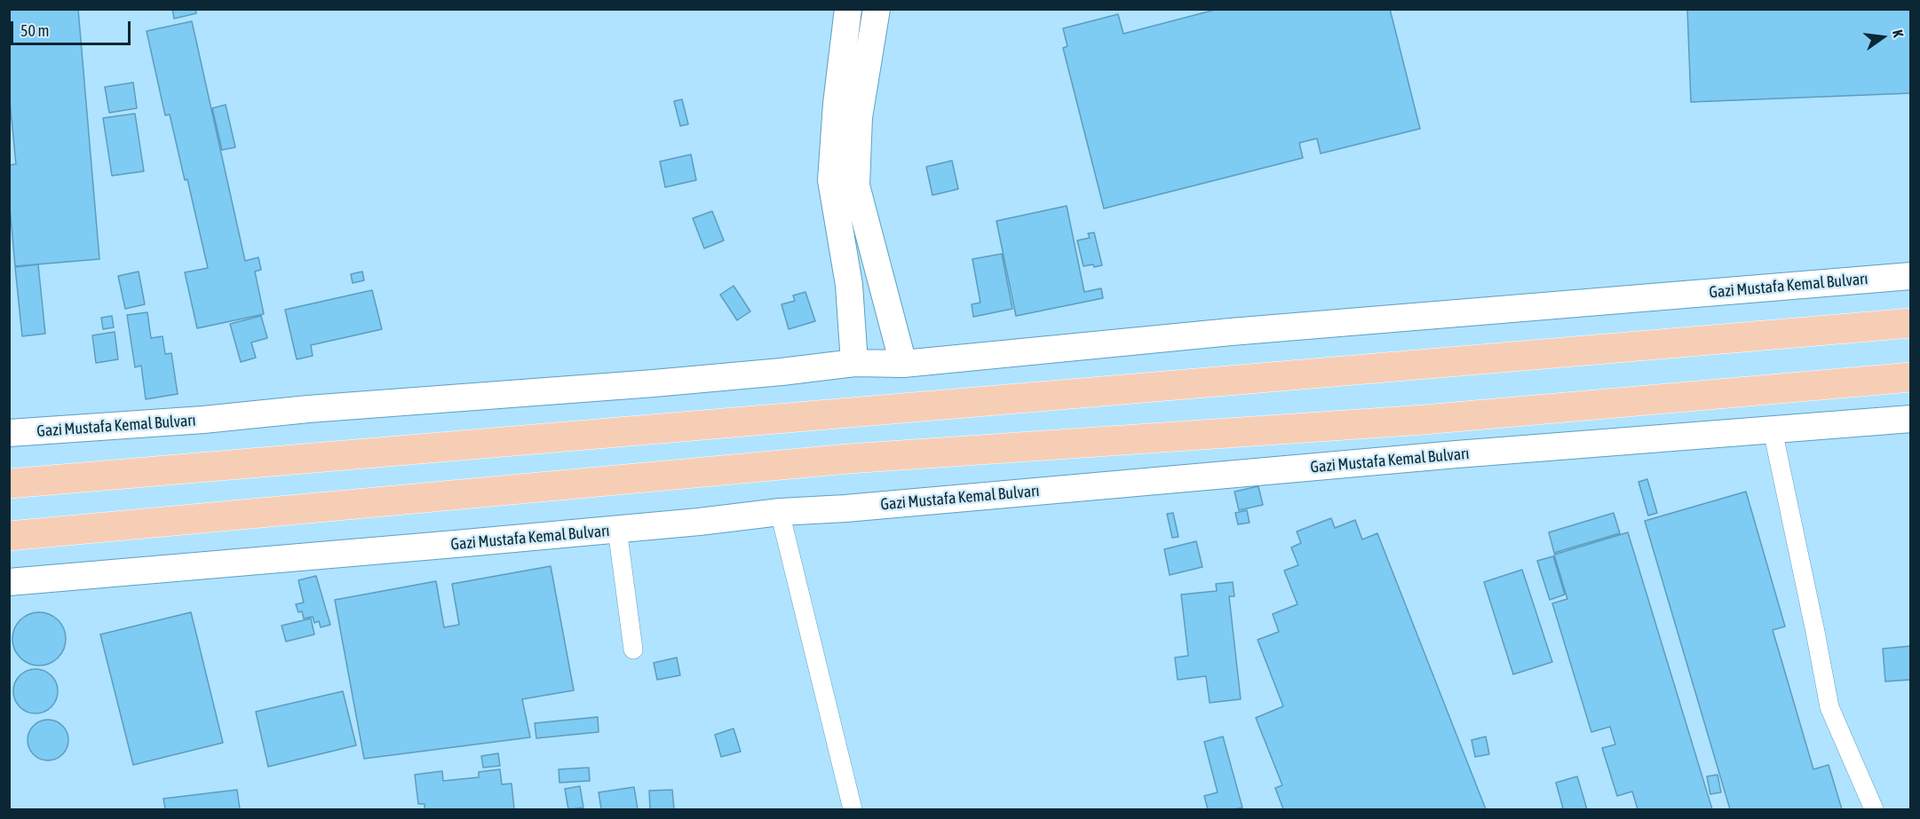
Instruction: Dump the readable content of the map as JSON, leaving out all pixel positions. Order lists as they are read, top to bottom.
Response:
{
  "streets": {
    "street": ["Gazi Mustafa Kemal Bulvarı"]
  },
  "scale_bar": "50 m",
  "north": "right"
}
